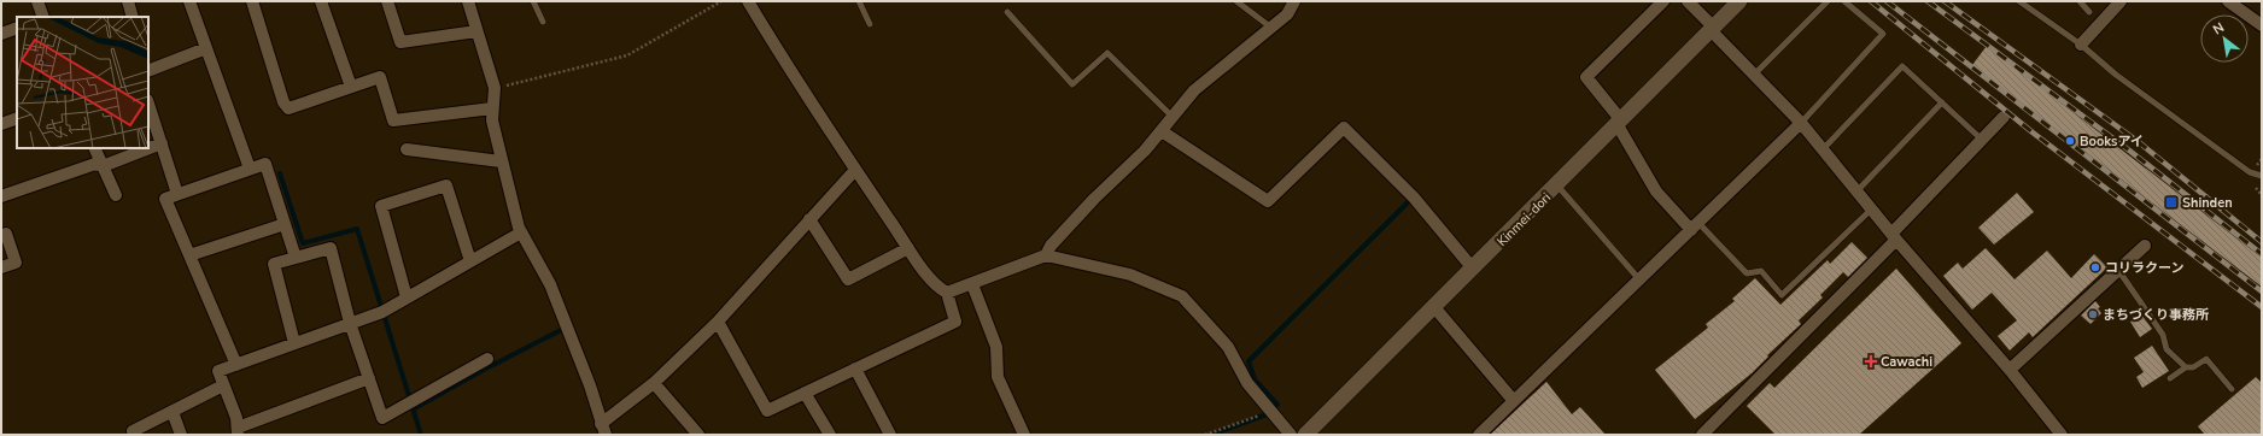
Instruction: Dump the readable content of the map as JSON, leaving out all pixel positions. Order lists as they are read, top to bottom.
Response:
{
  "streets": {
    "street": ["Kinmei-dori"]
  },
  "places": {
    "other": ["Booksアイ", "コリラクーン", "まちづくり事務所"],
    "transit": ["Shinden"],
    "health": ["Cawachi"]
  },
  "north": "top left"
}
